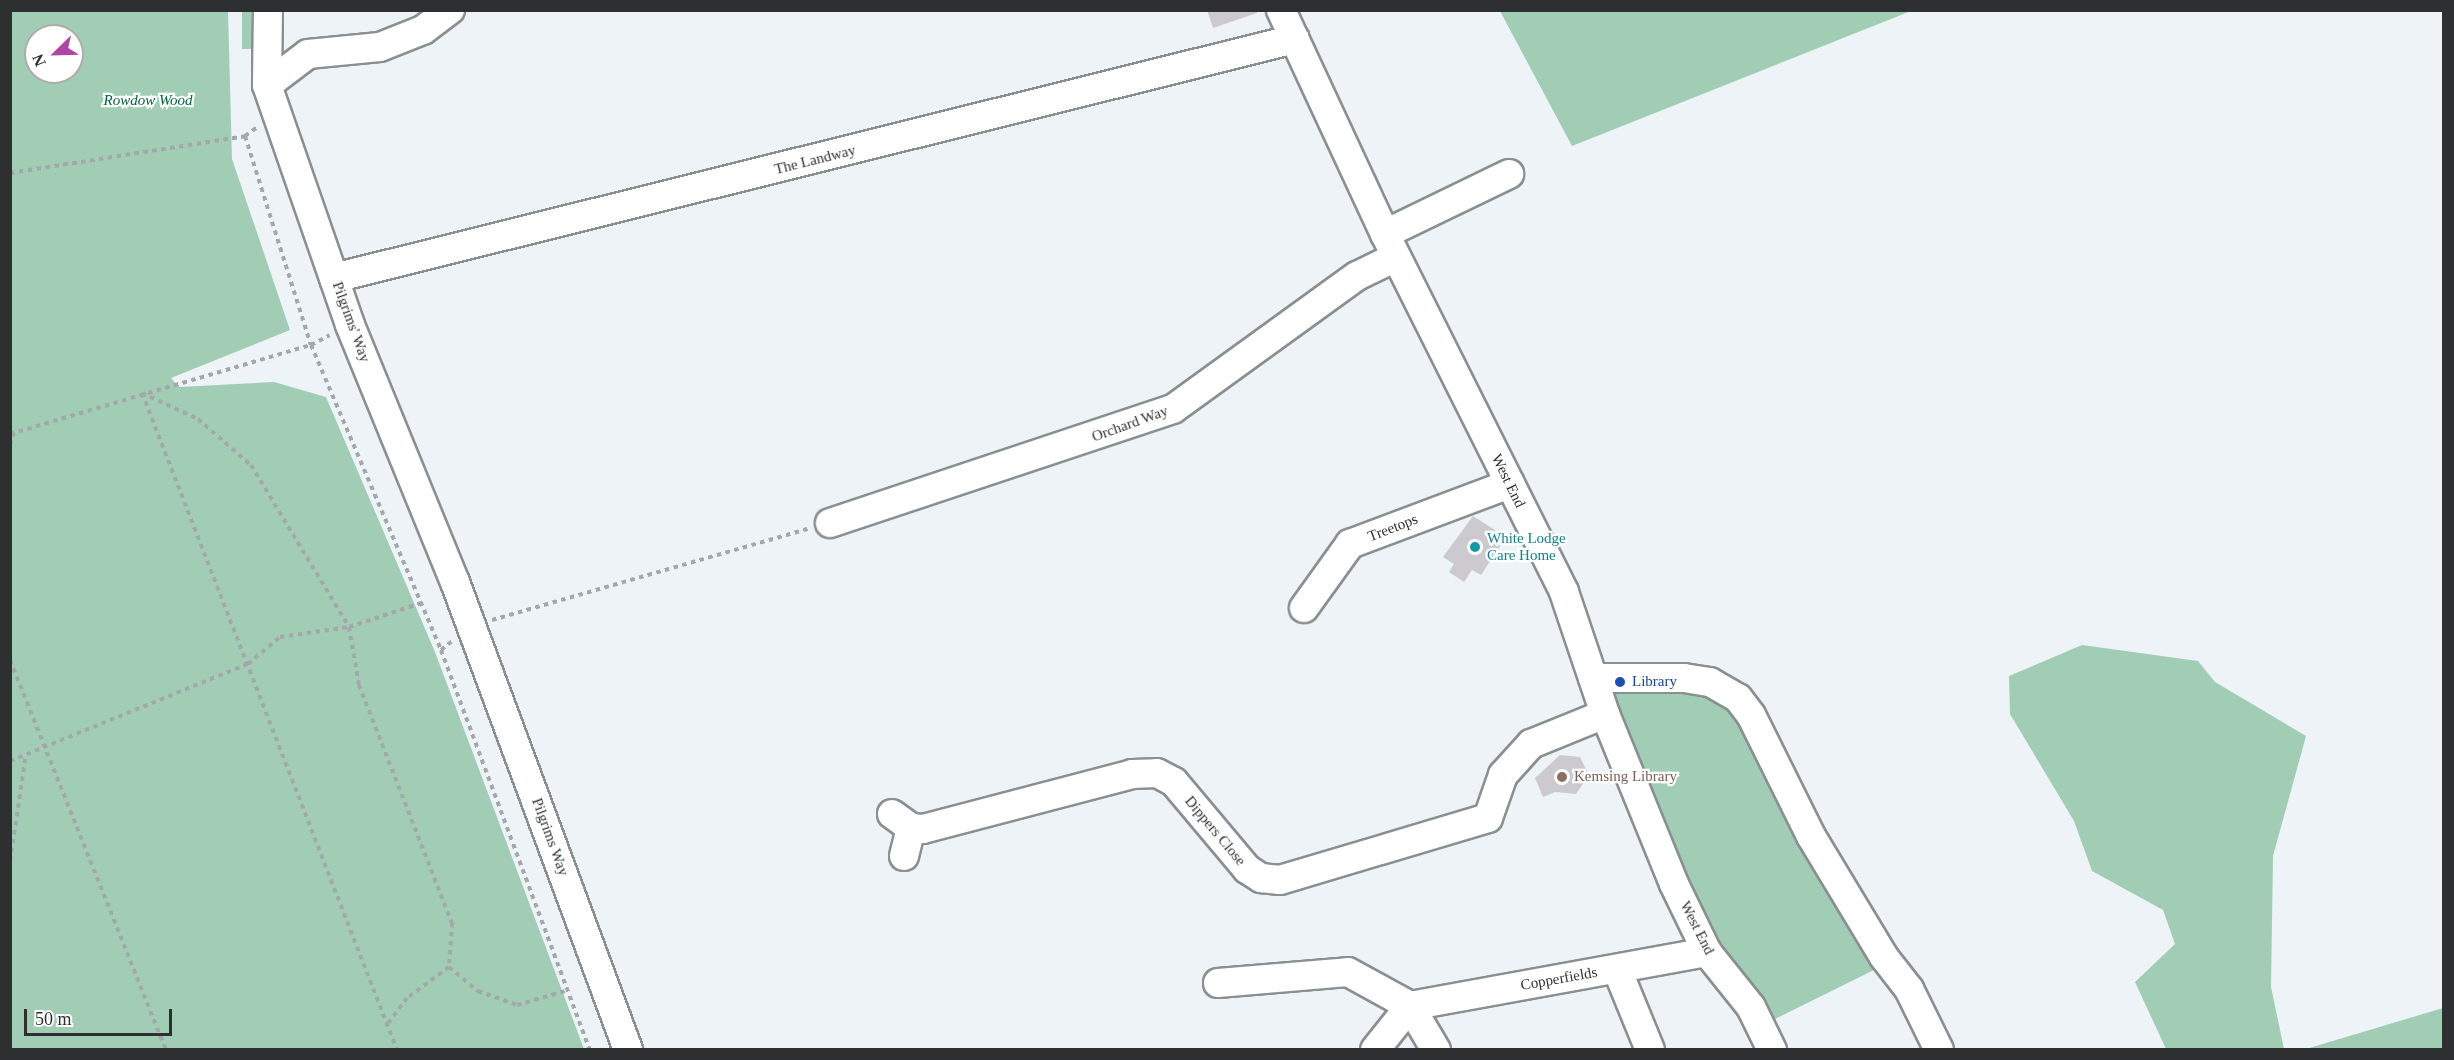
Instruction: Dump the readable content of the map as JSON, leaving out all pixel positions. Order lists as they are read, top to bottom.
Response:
{
  "streets": {
    "street": [
      "The Landway",
      "Pilgrims' Way",
      "Orchard Way",
      "West End",
      "Treetops",
      "Dippers Close",
      "Pilgrims Way",
      "Copperfields"
    ]
  },
  "crossings": [
    ["The Landway", "Pilgrims' Way"],
    ["The Landway", "West End"],
    ["Pilgrims' Way", "Pilgrims Way"],
    ["Orchard Way", "West End"],
    ["West End", "Treetops"],
    ["West End", "Dippers Close"],
    ["West End", "Copperfields"]
  ],
  "parks": ["Rowdow Wood"],
  "places": ["White Lodge Care Home", "Library", "Kemsing Library"],
  "scale_bar": "50 m",
  "north": "bottom left"
}
